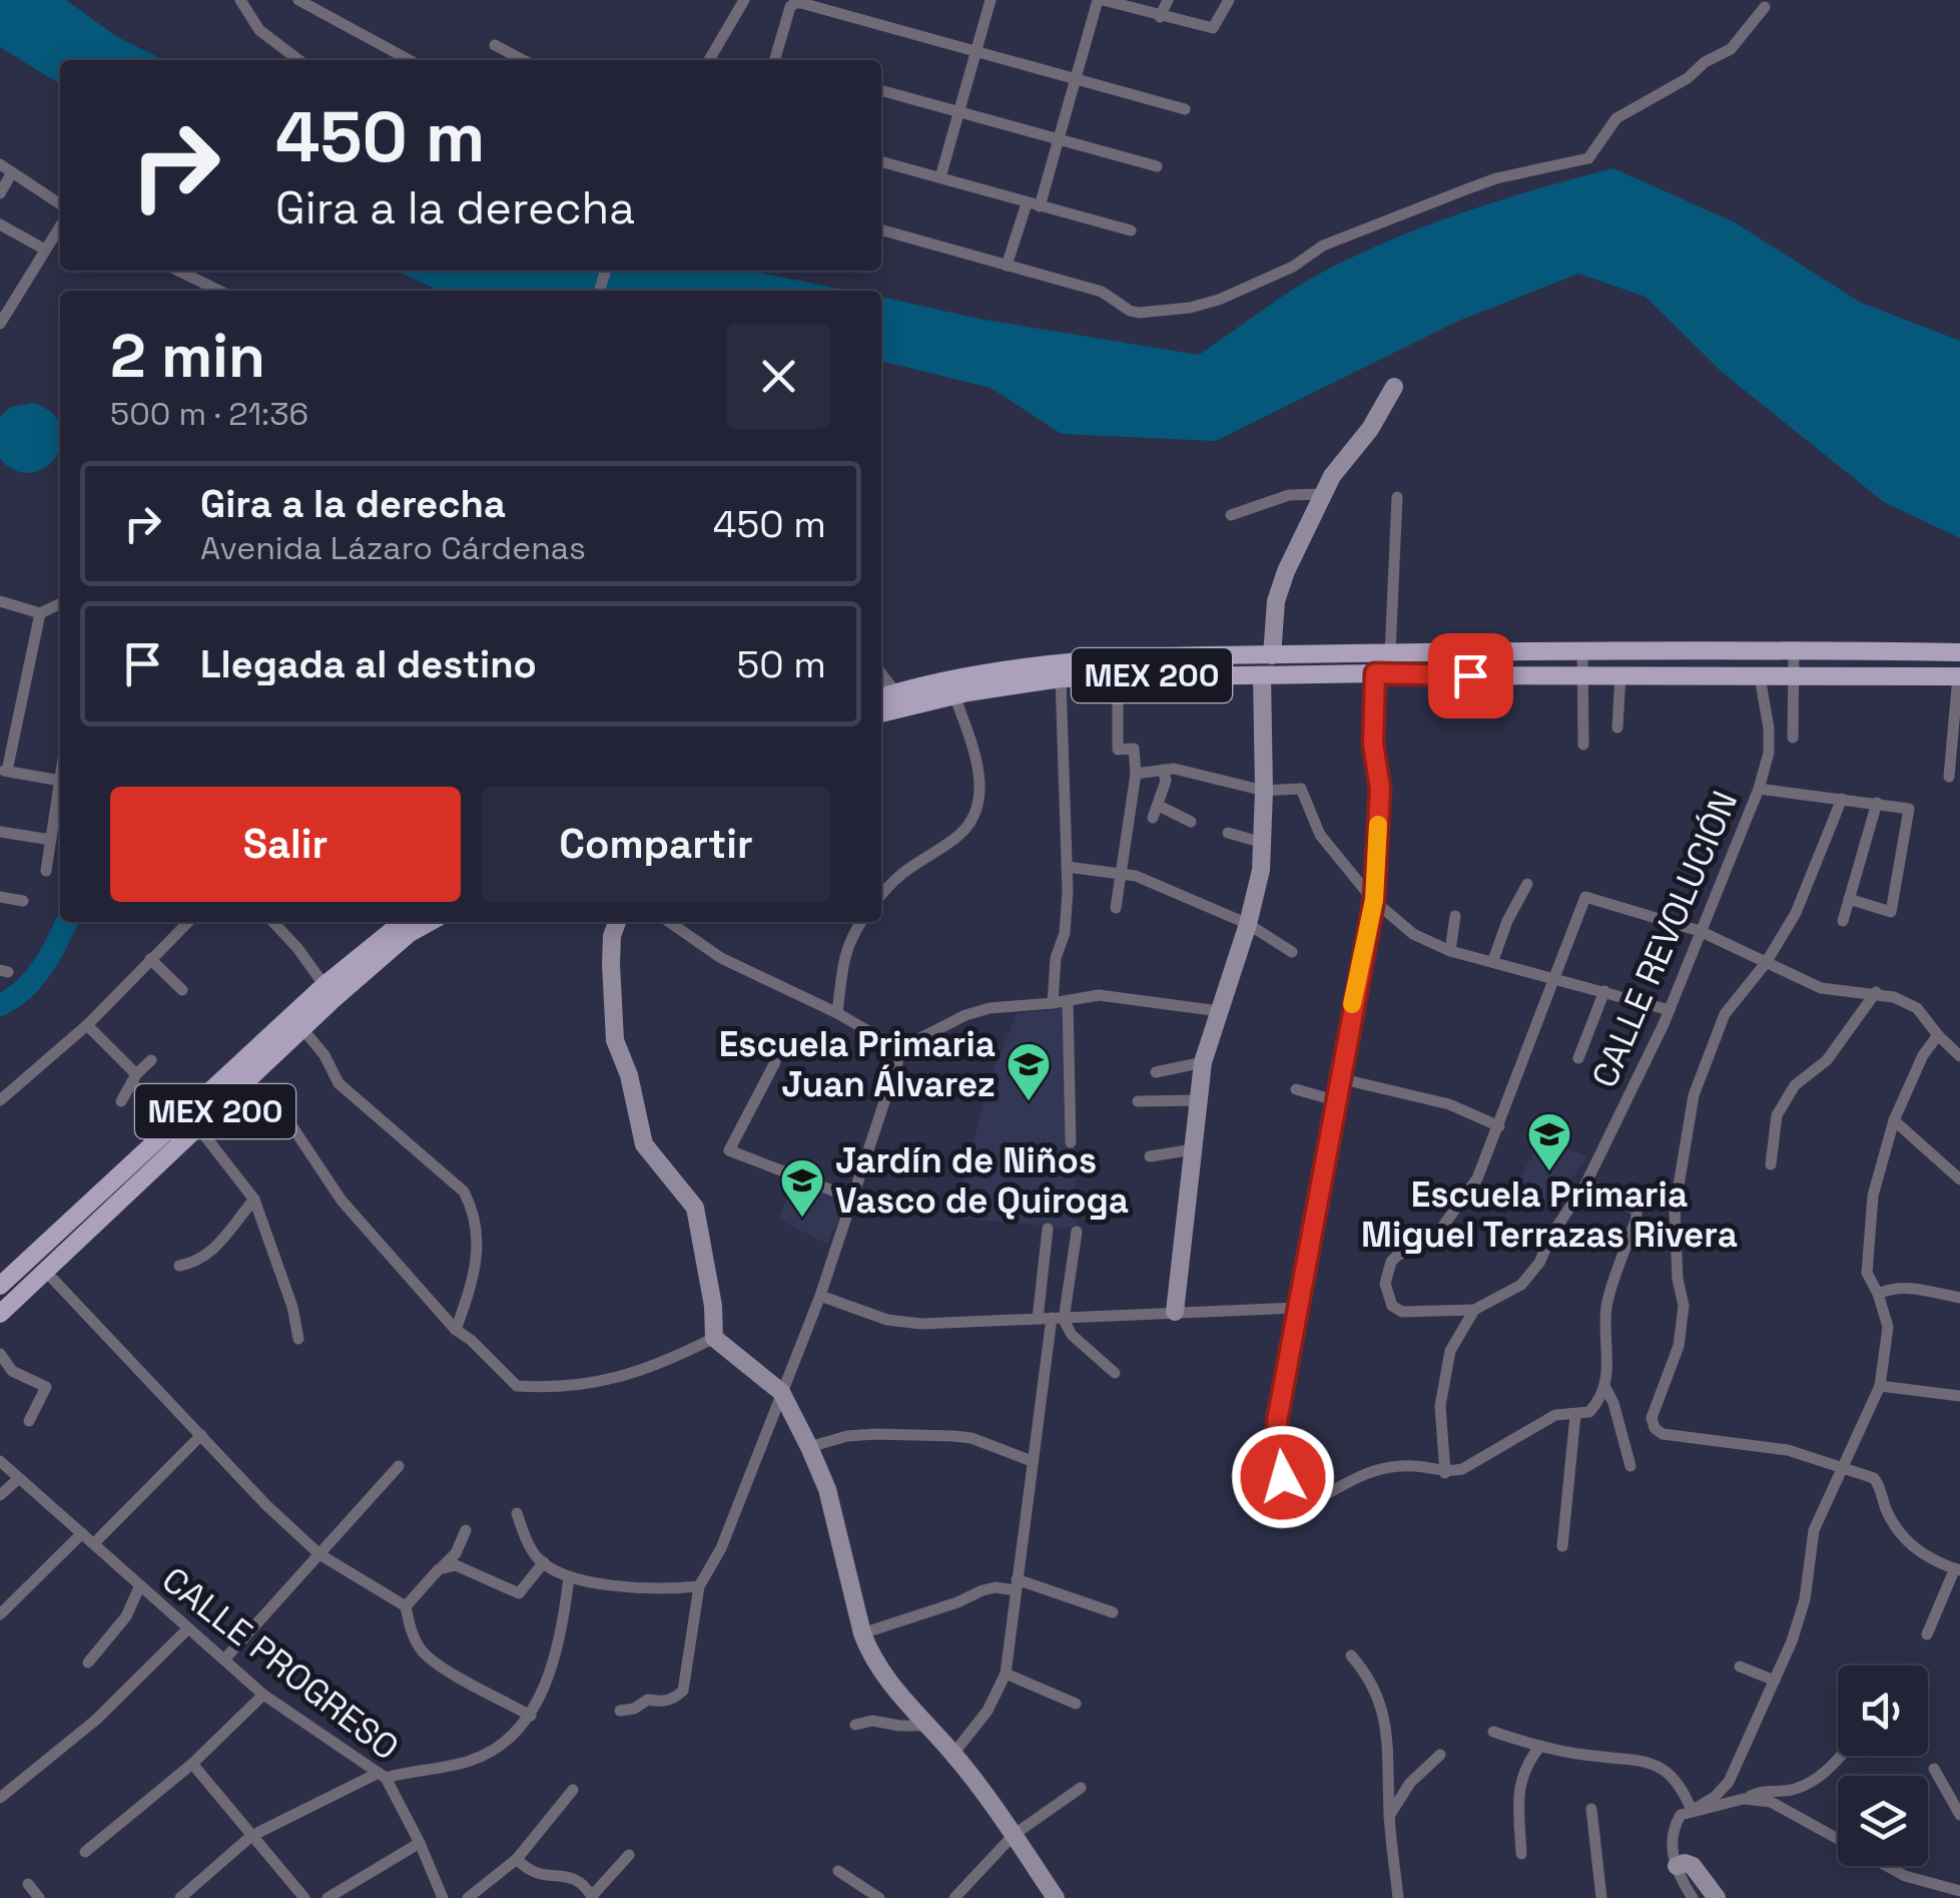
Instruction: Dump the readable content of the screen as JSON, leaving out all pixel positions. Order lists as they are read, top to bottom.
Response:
{
  "streets": {
    "main road": ["MEX 200"],
    "street": ["CALLE REVOLUCIÓN", "CALLE PROGRESO"]
  },
  "crossings": [
    ["MEX 200", "CALLE REVOLUCIÓN"]
  ],
  "places": {
    "school or university": ["Escuela Primaria Juan Álvarez", "Escuela Primaria Miguel Terrazas Rivera", "Jardín de Niños Vasco de Quiroga"]
  },
  "page": {
    "turn": ["450 m", "Gira a la derecha"],
    "heading": ["2 min", "500 m · 21:36"],
    "list": [
      {
        "name": "Gira a la derecha",
        "note": "Avenida Lázaro Cárdenas",
        "value": "450 m"
      },
      {
        "name": "Llegada al destino",
        "value": "50 m"
      }
    ],
    "buttons": ["Salir", "Compartir"]
  }
}
